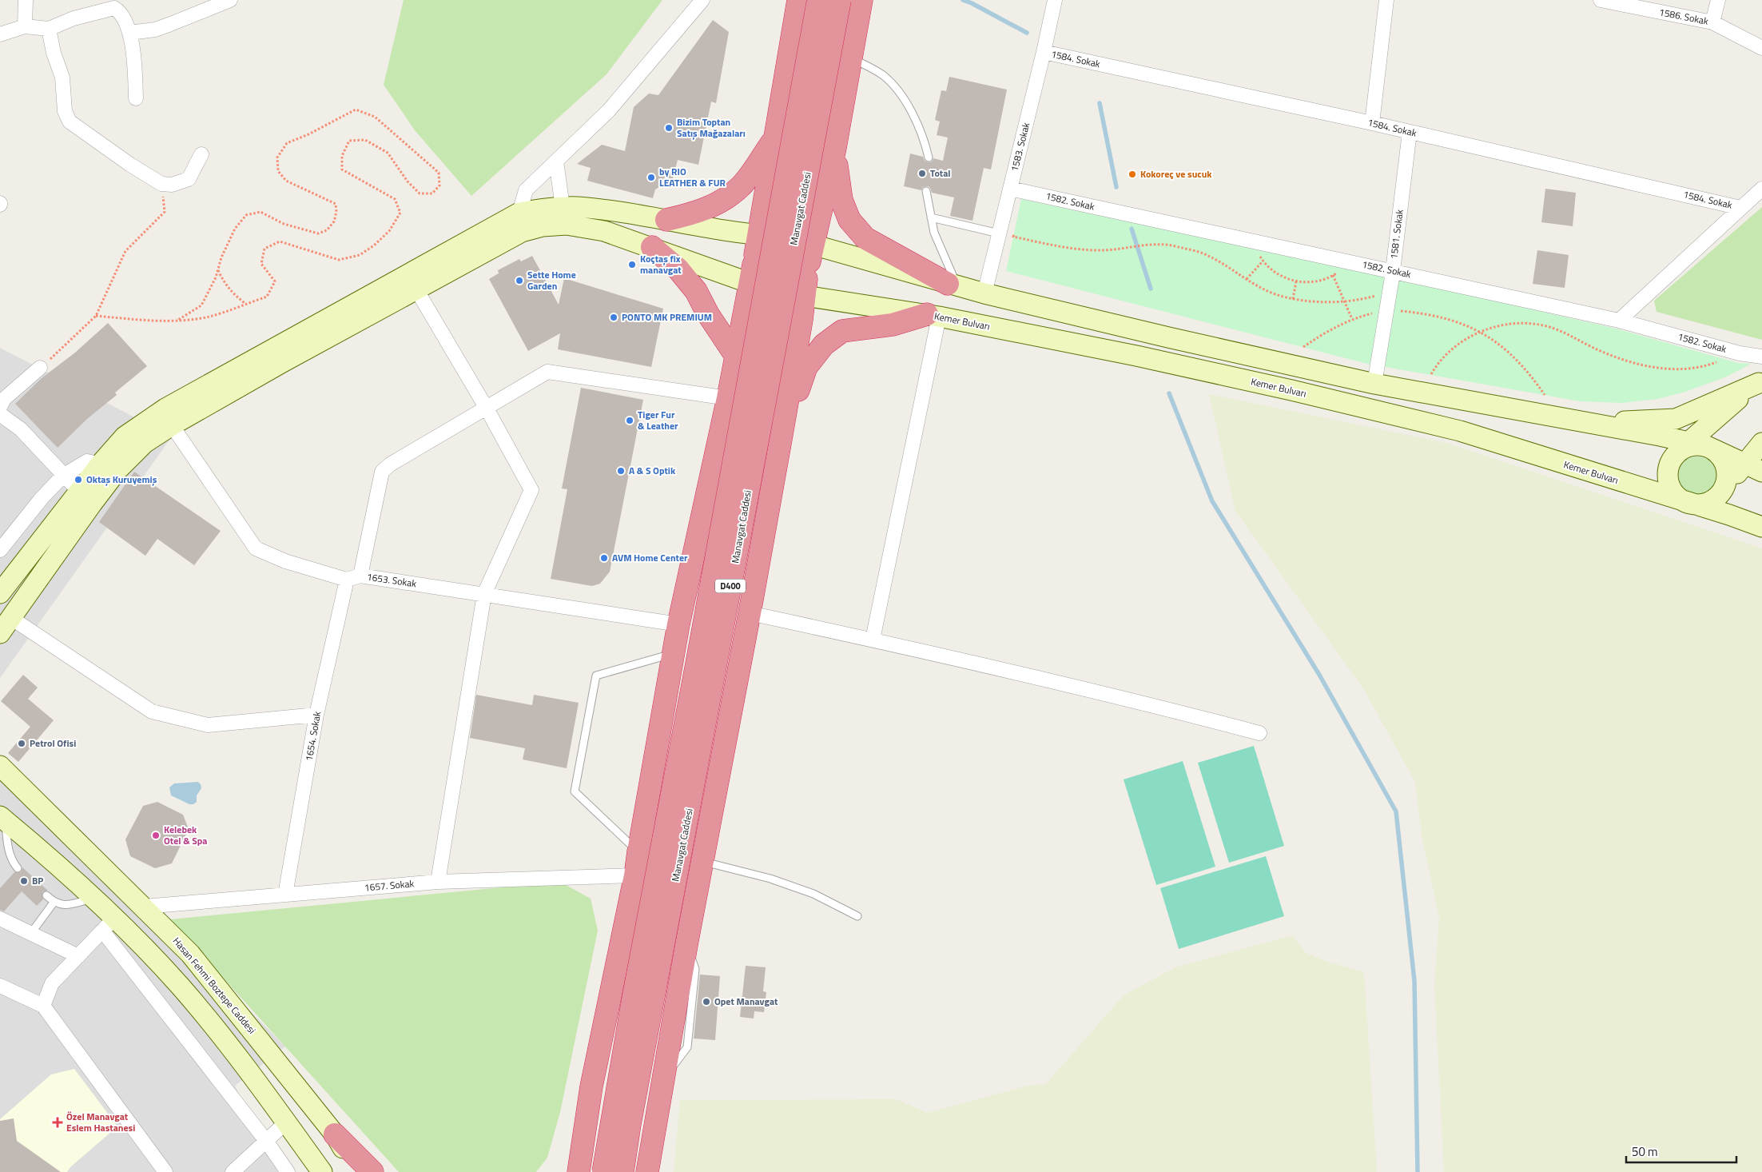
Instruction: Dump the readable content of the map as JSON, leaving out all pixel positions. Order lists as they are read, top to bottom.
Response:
{
  "streets": {
    "highway": ["Manavgat Caddesi", "D400"],
    "main road": ["Kemer Bulvarı", "Hasan Fehmi Boztepe Caddesi"],
    "street": [
      "1586. Sokak",
      "1584. Sokak",
      "1583. Sokak",
      "1582. Sokak",
      "1581. Sokak",
      "1653. Sokak",
      "1654. Sokak",
      "1657. Sokak"
    ]
  },
  "crossings": [
    ["1584. Sokak", "1583. Sokak"],
    ["1584. Sokak", "1582. Sokak"],
    ["1584. Sokak", "1581. Sokak"],
    ["1583. Sokak", "1582. Sokak"],
    ["1582. Sokak", "1581. Sokak"],
    ["1653. Sokak", "1654. Sokak"],
    ["1654. Sokak", "1657. Sokak"],
    ["1657. Sokak", "Hasan Fehmi Boztepe Caddesi"]
  ],
  "places": {
    "other": [
      "Bizim Toptan Satış Mağazaları",
      "Total",
      "Kokoreç ve sucuk",
      "by RIO LEATHER & FUR",
      "Koçtaş fix manavgat",
      "Sette Home Garden",
      "PONTO MK PREMIUM",
      "Tiger Fur & Leather",
      "A & S Optik",
      "Oktaş Kuruyemiş",
      "AVM Home Center",
      "Petrol Ofisi",
      "Kelebek Otel & Spa",
      "BP",
      "Opet Manavgat"
    ],
    "health": ["Özel Manavgat Eslem Hastanesi"]
  },
  "scale_bar": "50 m"
}
